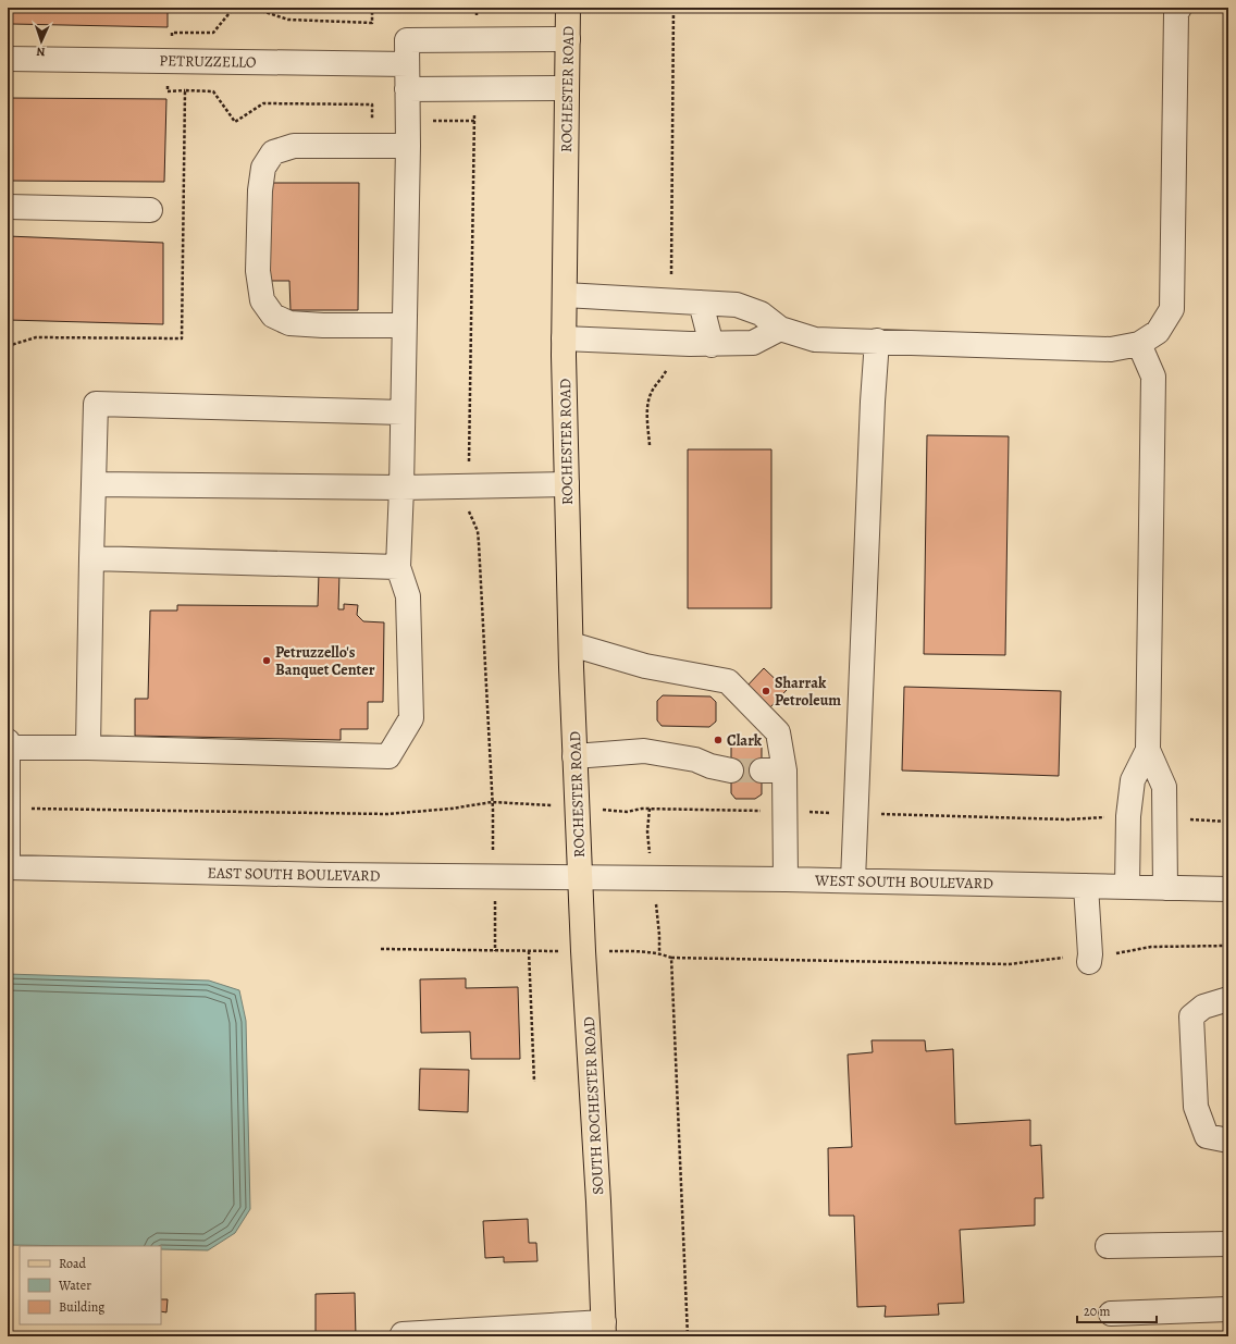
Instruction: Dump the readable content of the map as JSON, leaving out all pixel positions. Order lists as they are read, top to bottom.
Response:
{
  "streets": {
    "main road": ["ROCHESTER ROAD", "SOUTH ROCHESTER ROAD"],
    "street": ["PETRUZZELLO", "EAST SOUTH BOULEVARD", "WEST SOUTH BOULEVARD"]
  },
  "crossings": [
    ["ROCHESTER ROAD", "EAST SOUTH BOULEVARD"],
    ["ROCHESTER ROAD", "WEST SOUTH BOULEVARD"],
    ["ROCHESTER ROAD", "SOUTH ROCHESTER ROAD"],
    ["EAST SOUTH BOULEVARD", "WEST SOUTH BOULEVARD"],
    ["EAST SOUTH BOULEVARD", "SOUTH ROCHESTER ROAD"],
    ["WEST SOUTH BOULEVARD", "SOUTH ROCHESTER ROAD"]
  ],
  "places": ["Petruzzello's Banquet Center", "Sharrak Petroleum", "Clark"],
  "legend": ["Road", "Water", "Building"],
  "scale_bar": "20 m",
  "north": "bottom"
}
